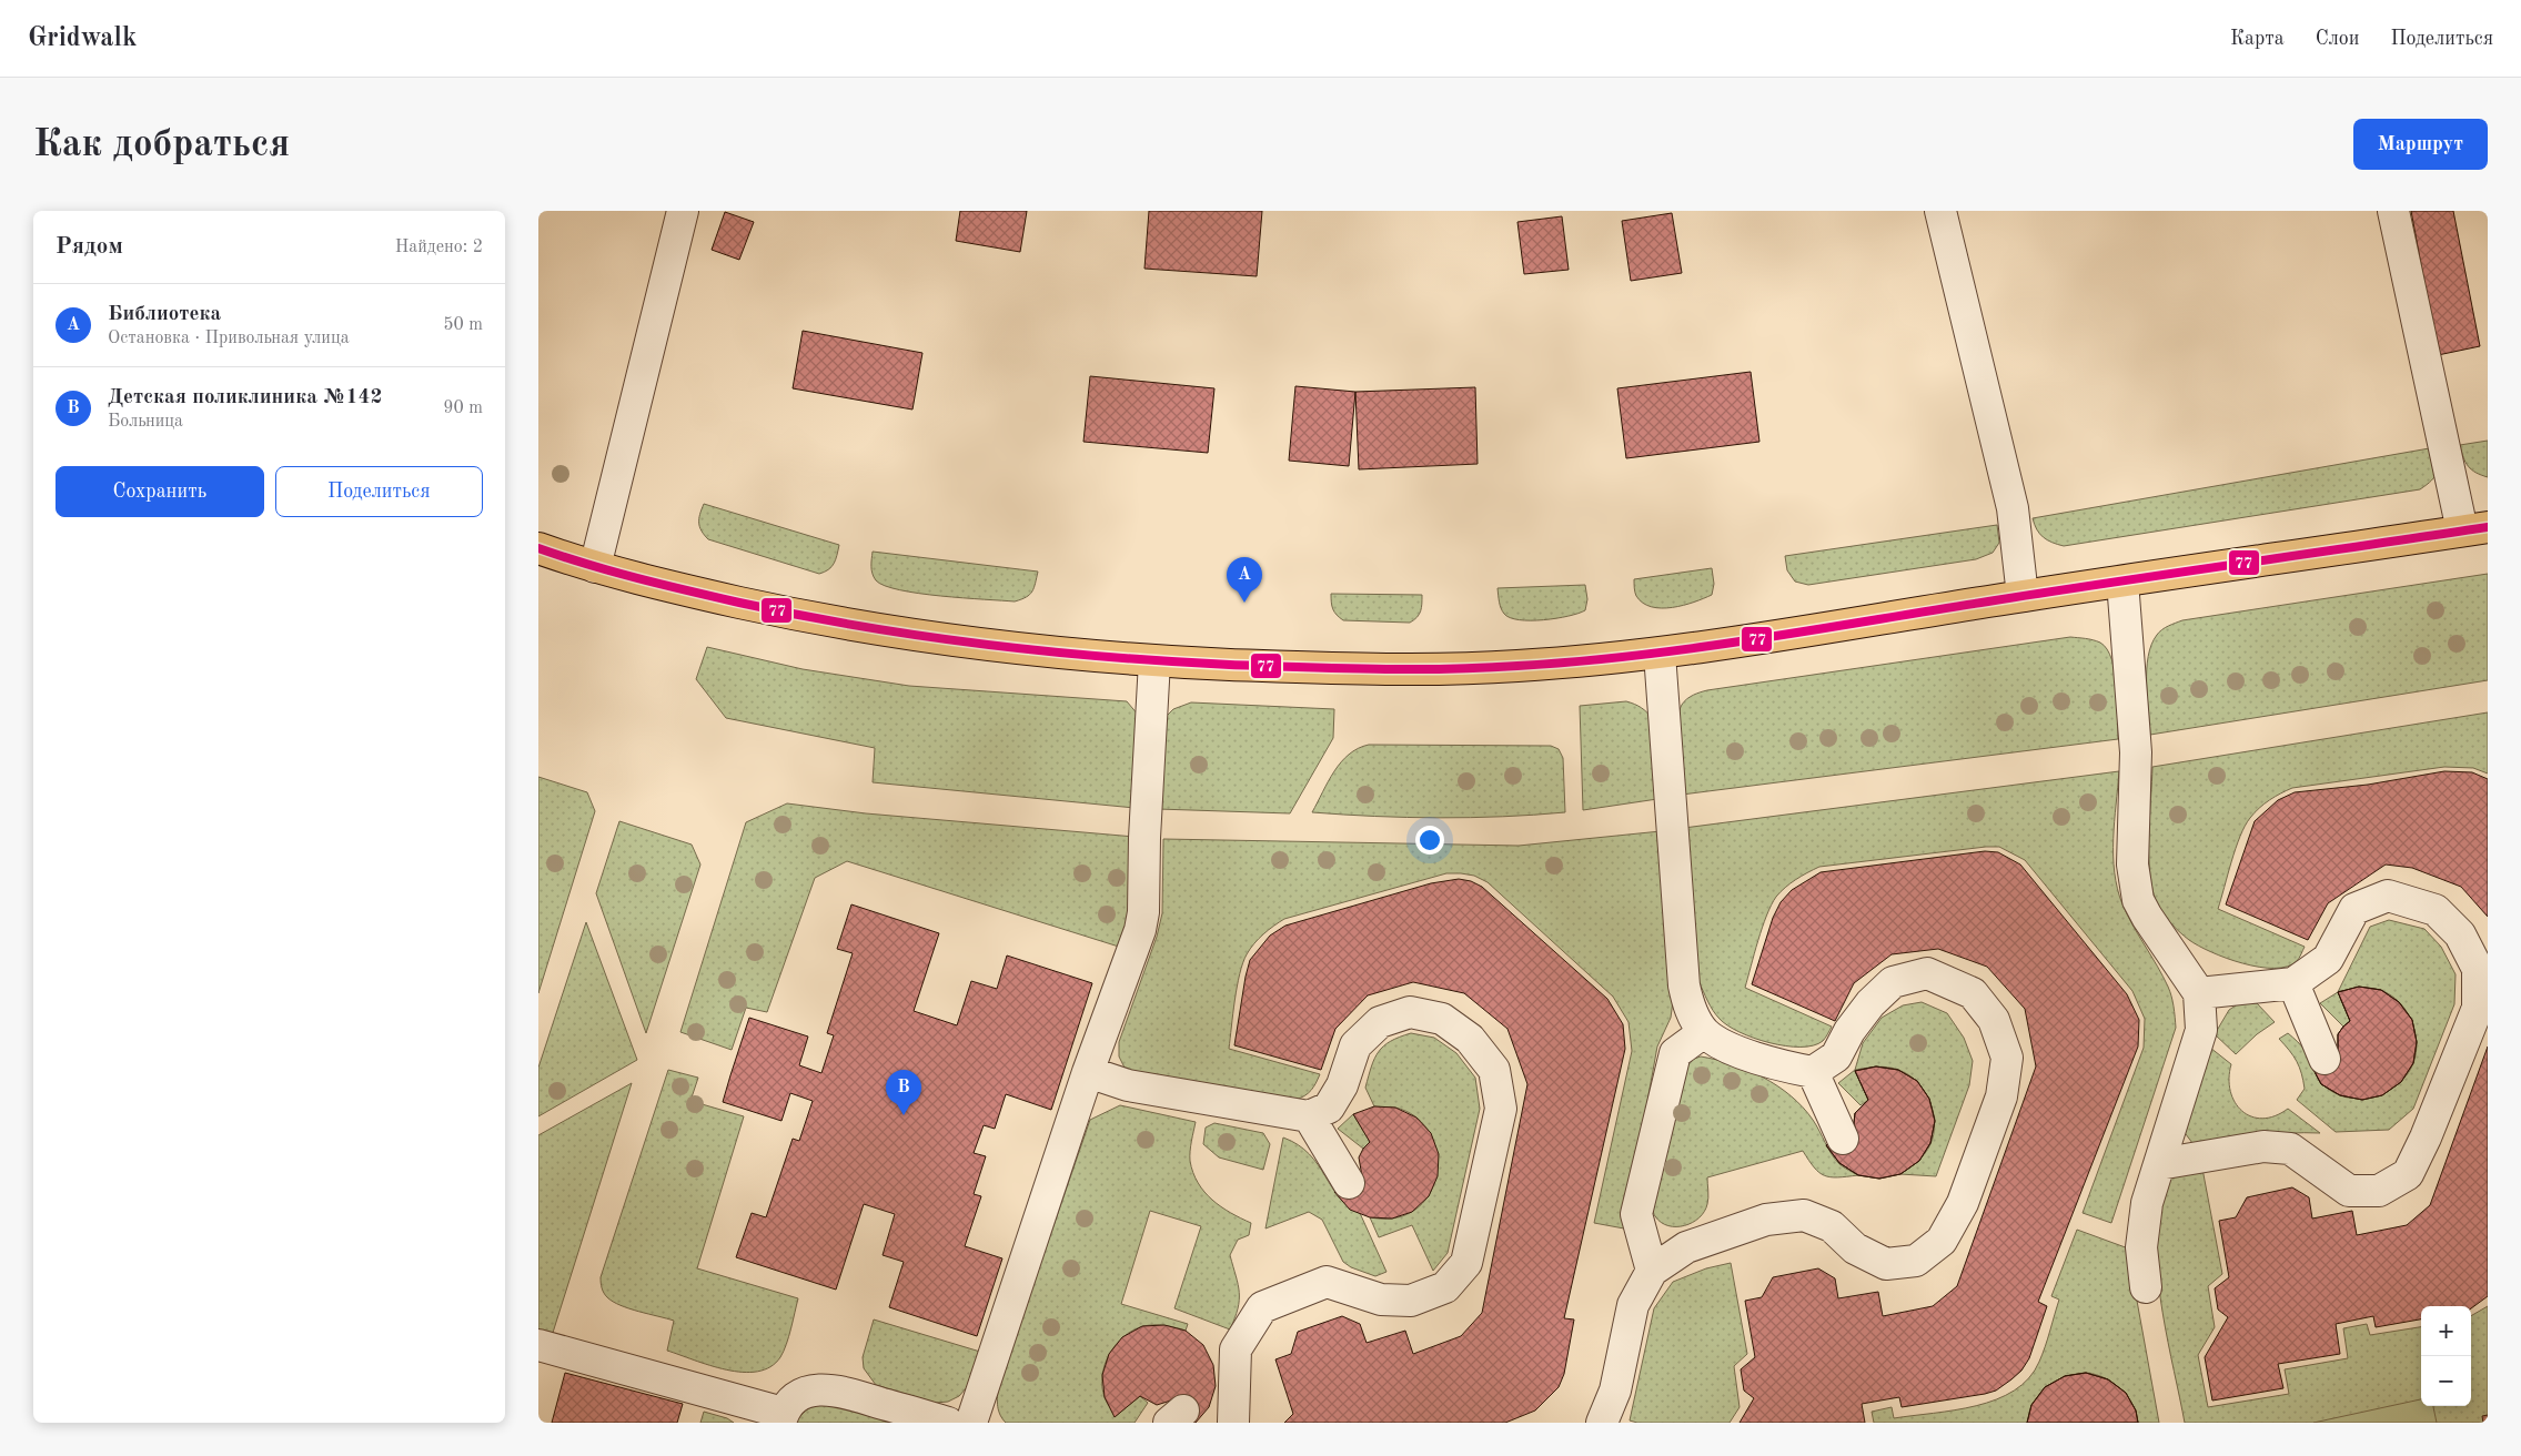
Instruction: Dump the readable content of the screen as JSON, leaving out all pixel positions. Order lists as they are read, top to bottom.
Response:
{
  "lines": ["transit line 77"],
  "page": {
    "header": "Gridwalk",
    "nav": ["Карта", "Слои", "Поделиться"],
    "buttons": [
      "Маршрут",
      ["Сохранить", "Поделиться"]
    ],
    "title": "Как добраться",
    "heading": ["Рядом", "Найдено: 2"],
    "list": [
      {
        "mark": "A",
        "name": "Библиотека",
        "note": "Остановка · Привольная улица",
        "value": "50 m"
      },
      {
        "mark": "B",
        "name": "Детская поликлиника №142",
        "note": "Больница",
        "value": "90 m"
      }
    ],
    "pins": ["A", "B"],
    "map_buttons": ["+", "−"]
  }
}
